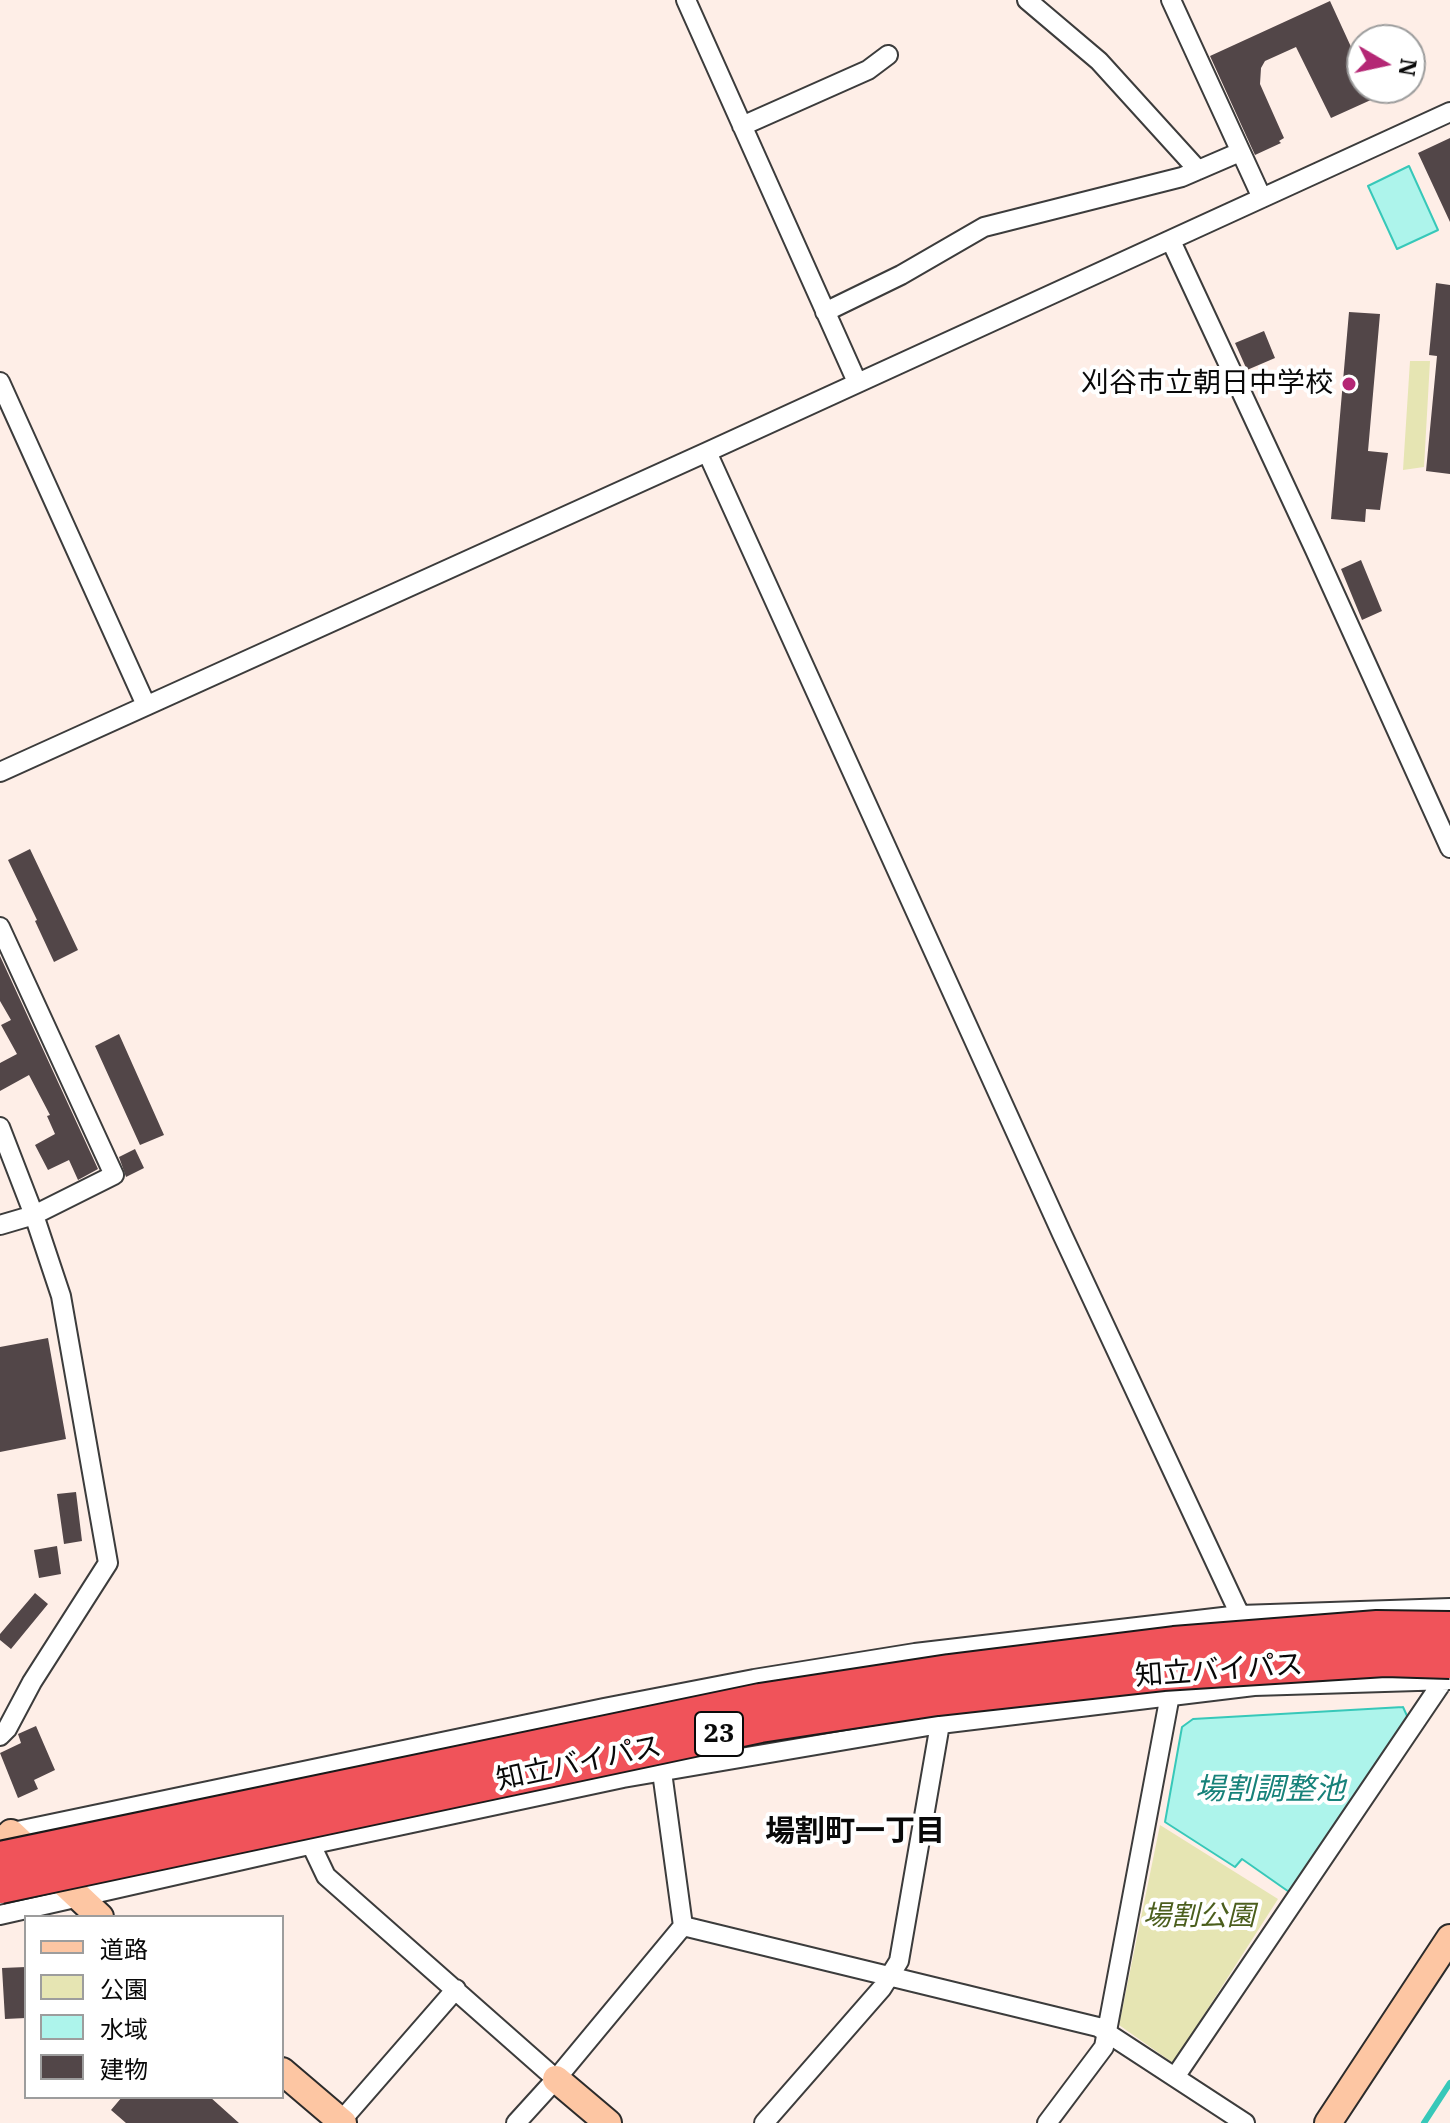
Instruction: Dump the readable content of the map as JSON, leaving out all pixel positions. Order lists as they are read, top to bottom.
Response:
{
  "streets": {
    "highway": ["知立バイパス", "23"]
  },
  "districts": ["場割町一丁目"],
  "water": ["場割調整池"],
  "parks": ["場割公園"],
  "places": ["刈谷市立朝日中学校"],
  "legend": [
    "道路",
    "公園",
    "水域",
    "建物"
  ],
  "north": "right"
}
